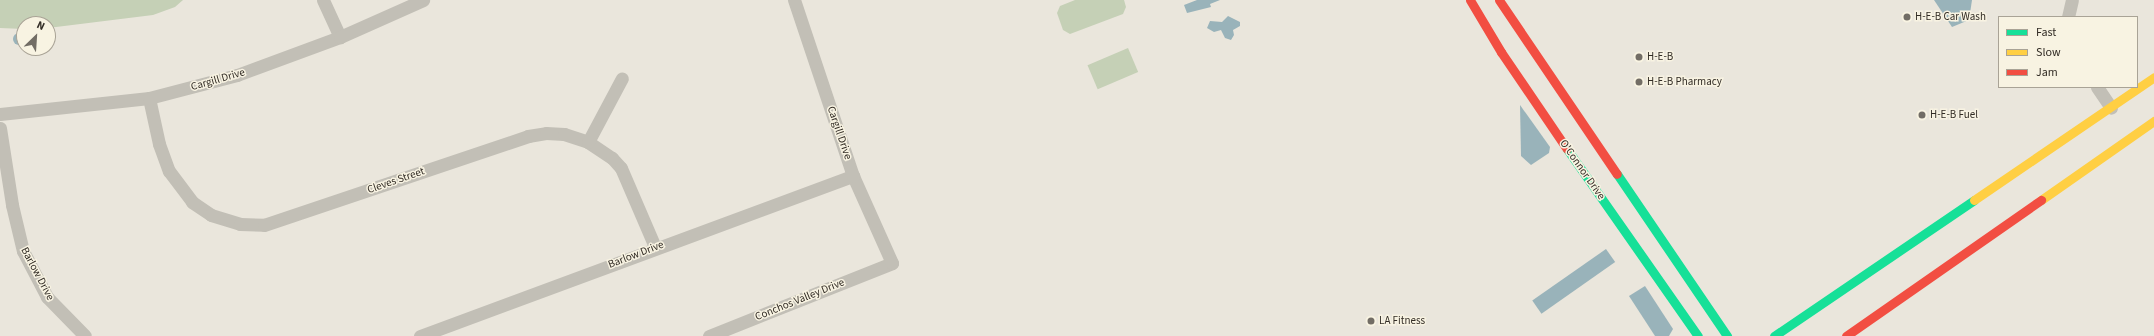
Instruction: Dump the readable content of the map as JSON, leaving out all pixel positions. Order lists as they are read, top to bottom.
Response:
{
  "streets": {
    "main road": ["O'Connor Drive"],
    "street": [
      "Cargill Drive",
      "Cleves Street",
      "Barlow Drive",
      "Conchos Valley Drive"
    ]
  },
  "crossings": [
    ["Cargill Drive", "Cleves Street"],
    ["Cargill Drive", "Barlow Drive"],
    ["Cargill Drive", "Conchos Valley Drive"],
    ["Cleves Street", "Barlow Drive"]
  ],
  "places": [
    "H-E-B Car Wash",
    "H-E-B",
    "H-E-B Pharmacy",
    "H-E-B Fuel",
    "LA Fitness"
  ],
  "legend": ["Fast", "Slow", "Jam"],
  "north": "top right"
}
